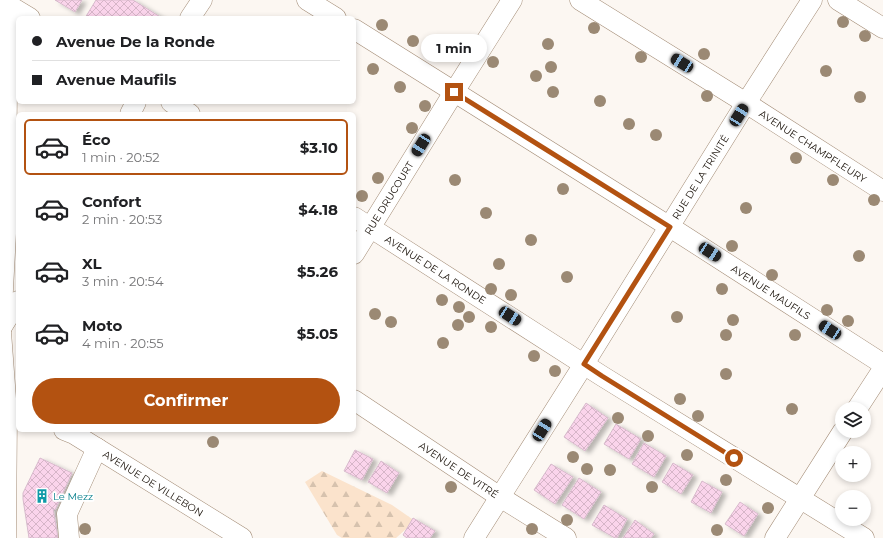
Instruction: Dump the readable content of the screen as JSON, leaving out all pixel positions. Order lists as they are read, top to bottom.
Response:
{
  "streets": {
    "street": [
      "AVENUE CHAMPFLEURY",
      "RUE DE LA TRINITÉ",
      "RUE DRUCOURT",
      "AVENUE DE LA RONDE",
      "AVENUE MAUFILS",
      "AVENUE DE VITRÉ",
      "AVENUE DE VILLEBON"
    ]
  },
  "crossings": [
    ["AVENUE CHAMPFLEURY", "RUE DE LA TRINITÉ"],
    ["RUE DE LA TRINITÉ", "AVENUE DE LA RONDE"],
    ["RUE DE LA TRINITÉ", "AVENUE MAUFILS"],
    ["RUE DE LA TRINITÉ", "AVENUE DE VITRÉ"],
    ["RUE DRUCOURT", "AVENUE DE LA RONDE"],
    ["RUE DRUCOURT", "AVENUE MAUFILS"]
  ],
  "places": {
    "building": ["Le Mezz"]
  },
  "page": {
    "banner": ["Avenue De la Ronde", "Avenue Maufils"],
    "bubble": "1 min",
    "list": [
      {
        "name": "Éco",
        "note": "1 min · 20:52",
        "value": "$3.10"
      },
      {
        "name": "Confort",
        "note": "2 min · 20:53",
        "value": "$4.18"
      },
      {
        "name": "XL",
        "note": "3 min · 20:54",
        "value": "$5.26"
      },
      {
        "name": "Moto",
        "note": "4 min · 20:55",
        "value": "$5.05"
      }
    ],
    "buttons": "Confirmer",
    "map_buttons": ["+", "−"]
  }
}
